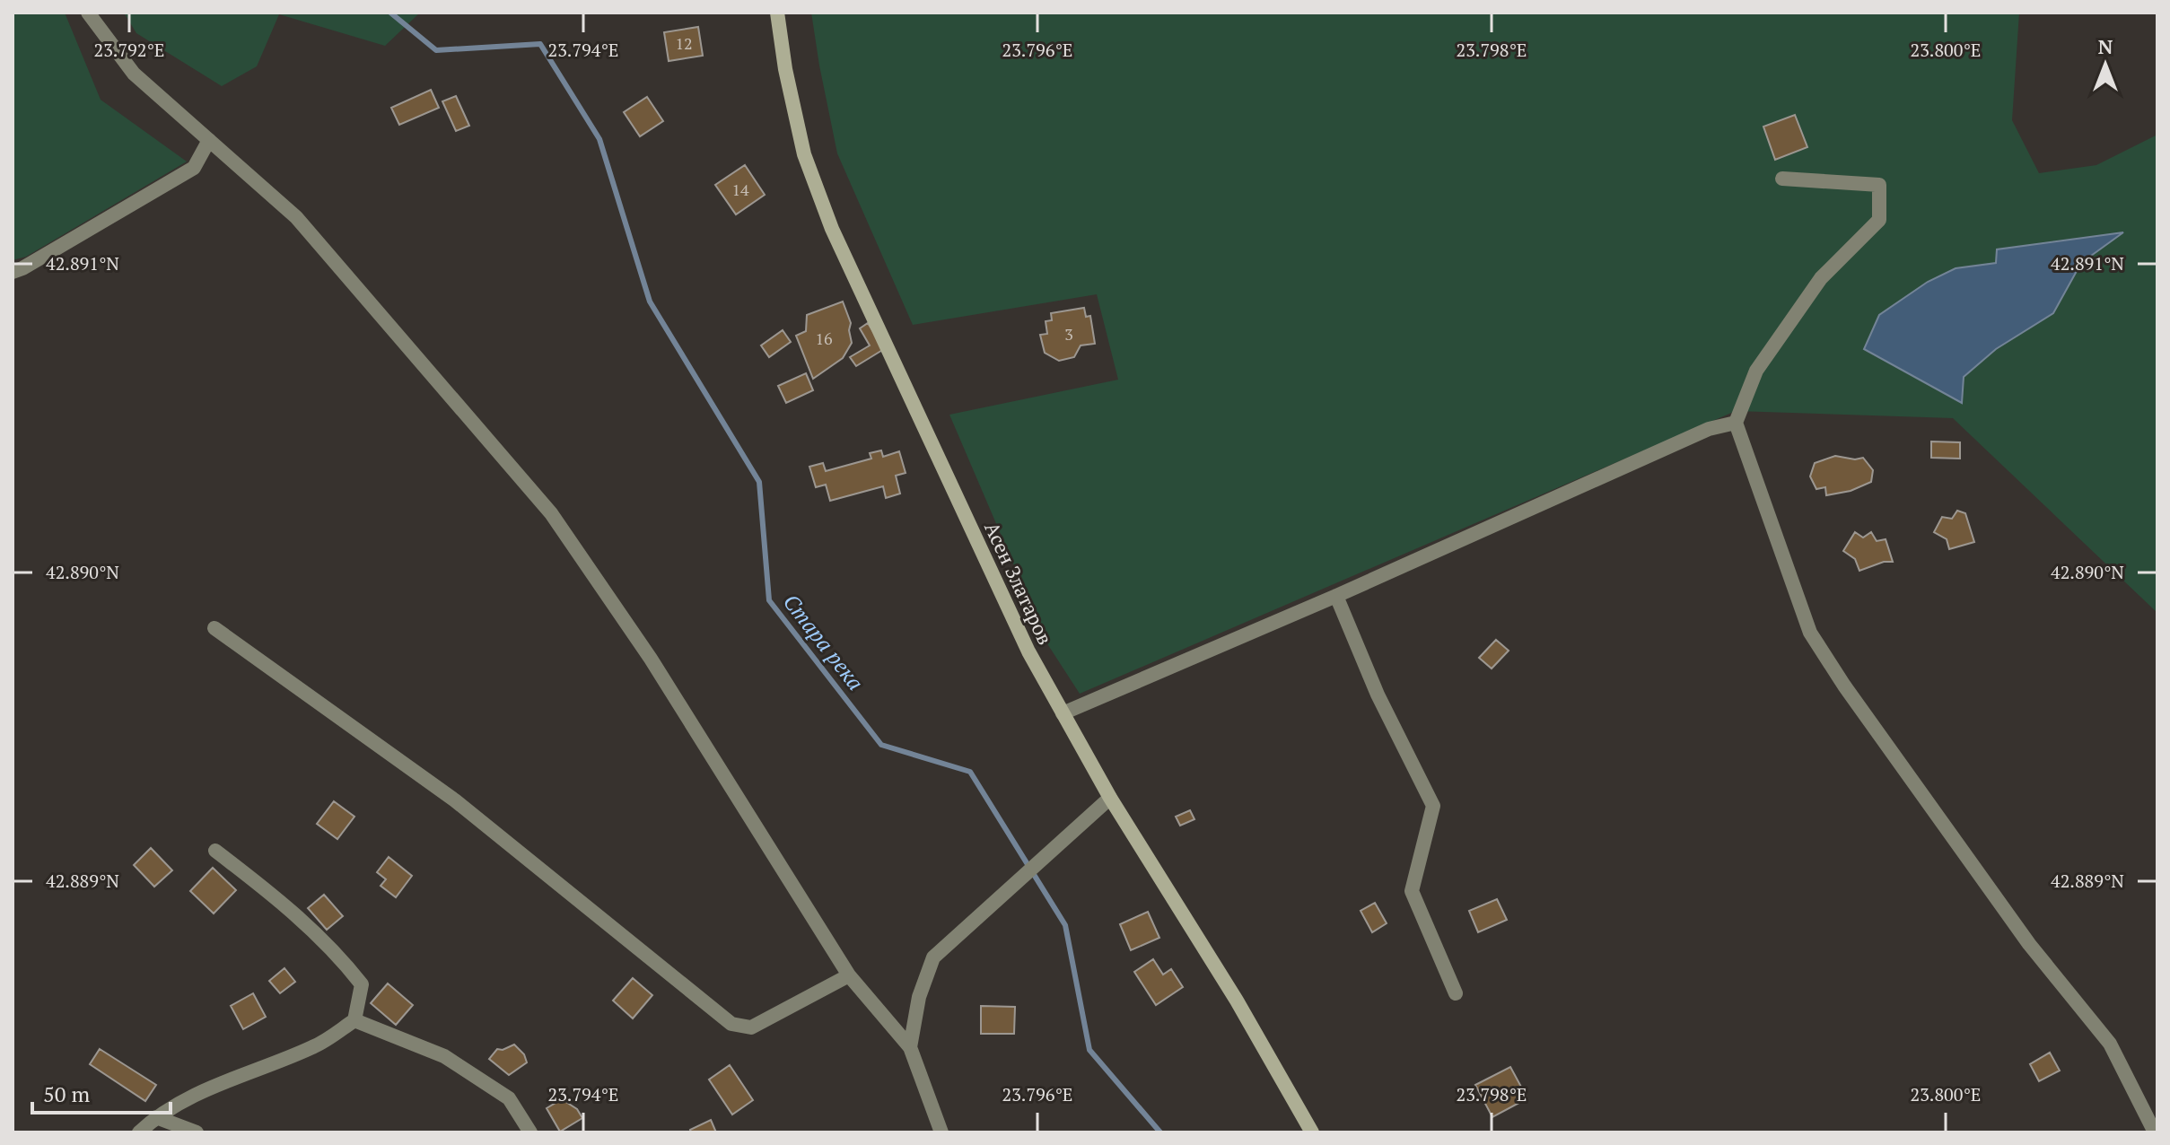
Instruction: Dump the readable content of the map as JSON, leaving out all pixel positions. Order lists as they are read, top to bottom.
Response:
{
  "streets": {
    "street": ["Асен Златаров"]
  },
  "water": ["Стара река"],
  "house_numbers": [
    "12",
    "14",
    "3",
    "16"
  ],
  "scale_bar": "50 m",
  "north": "top",
  "coordinates": [
    "23.792°E",
    "23.794°E",
    "23.796°E",
    "23.798°E",
    "23.800°E",
    "42.891°N",
    "42.890°N",
    "42.889°N"
  ]
}
